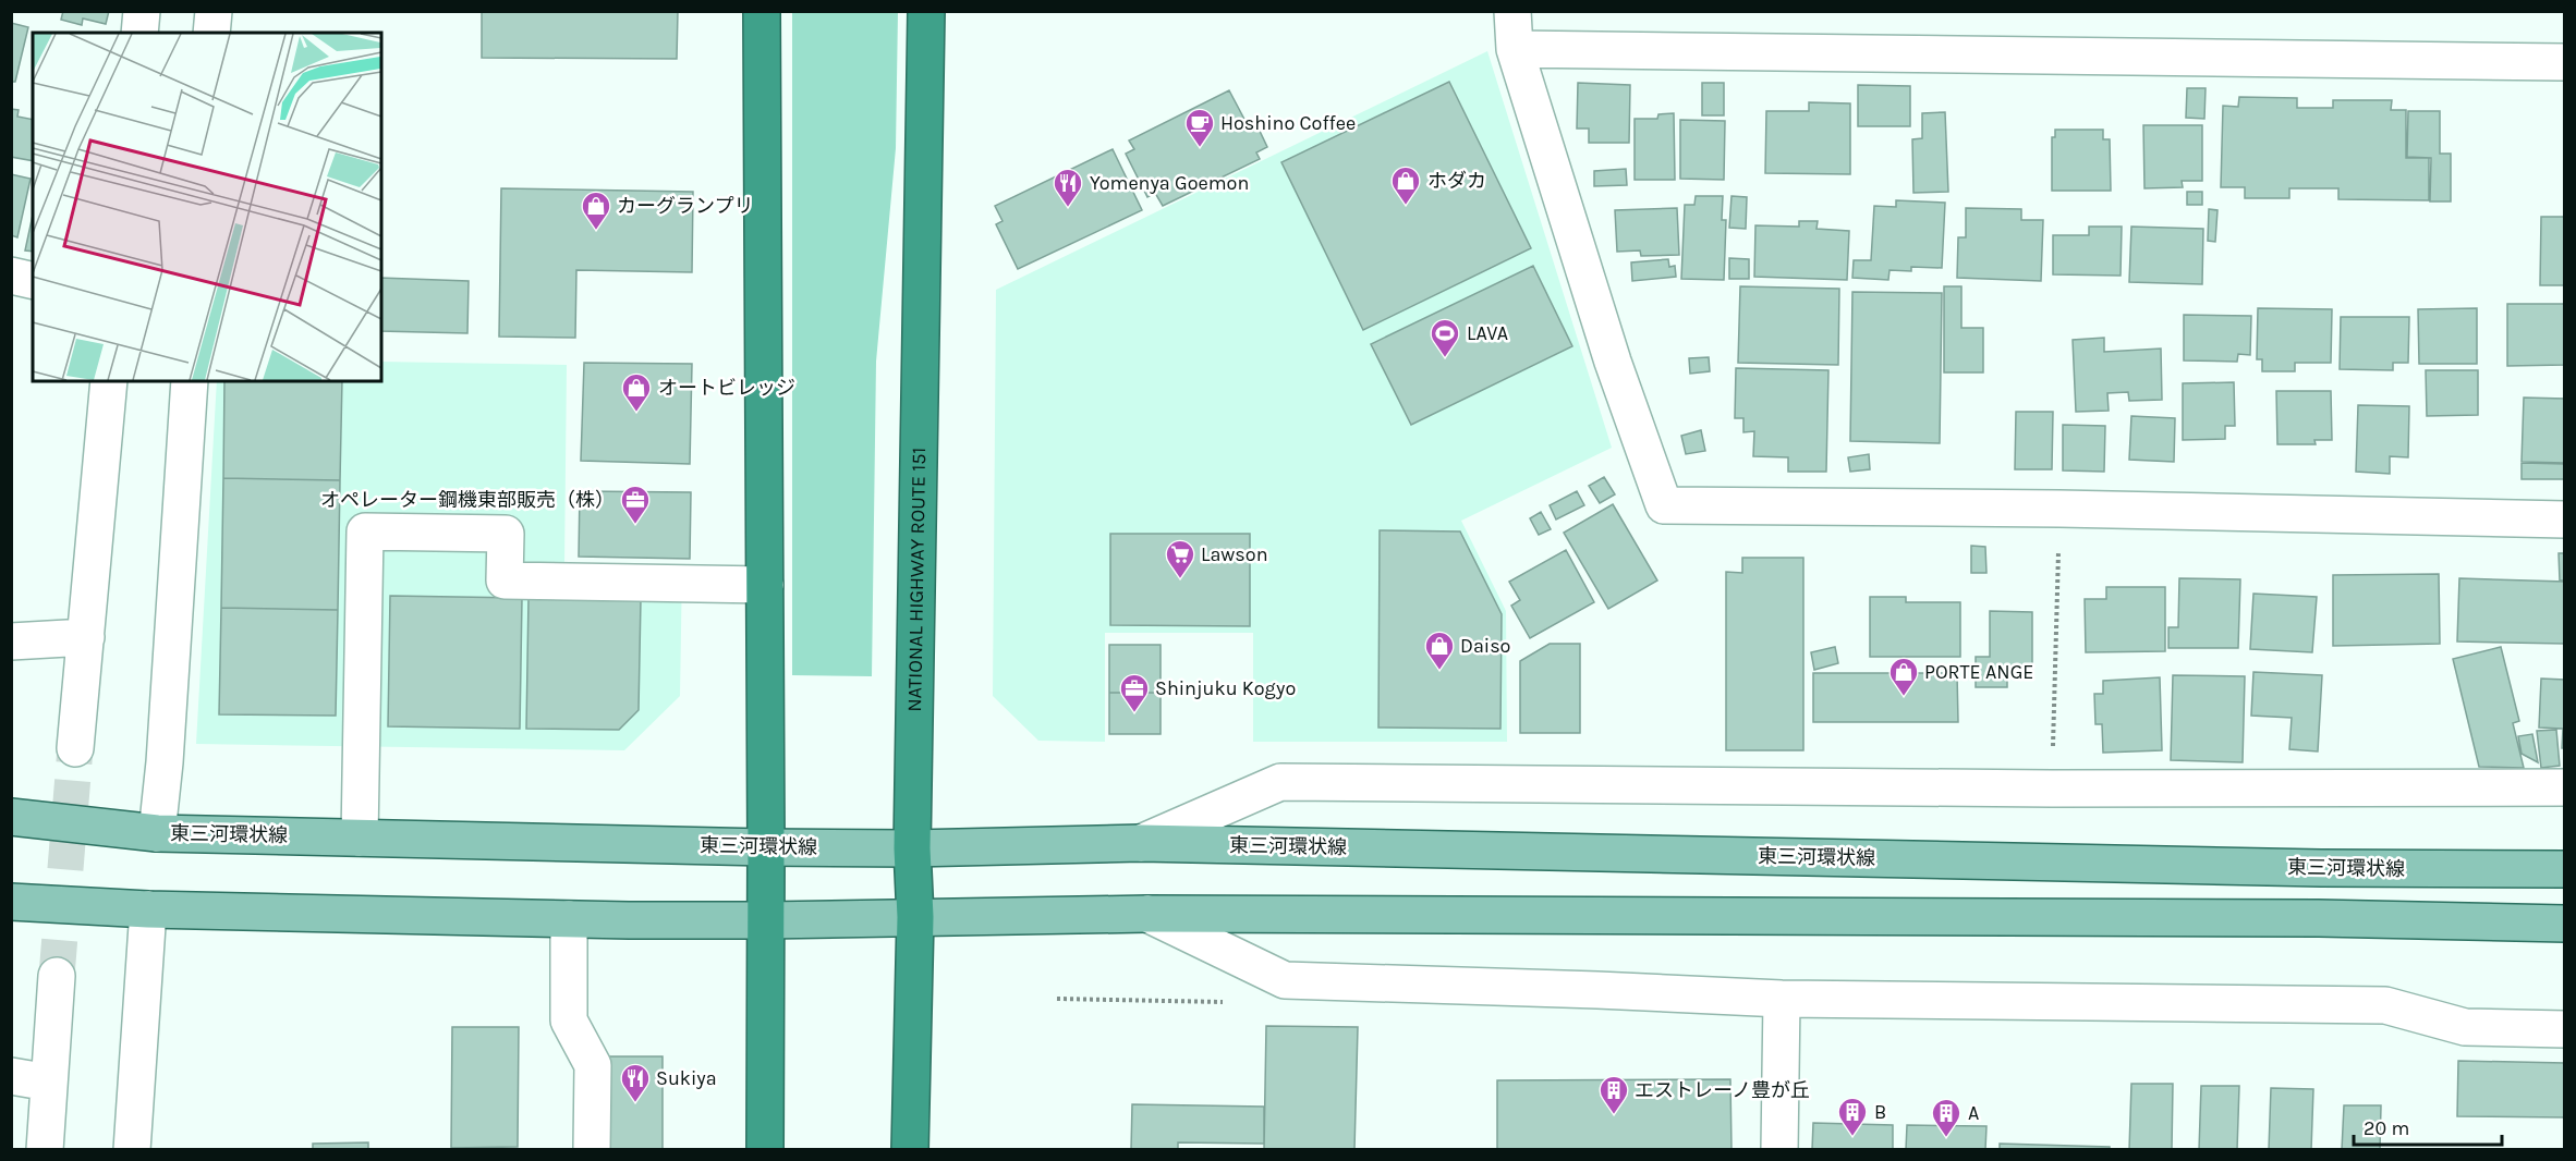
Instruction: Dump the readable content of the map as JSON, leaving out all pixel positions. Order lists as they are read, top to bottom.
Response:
{
  "streets": {
    "highway": ["NATIONAL HIGHWAY ROUTE 151"],
    "main road": ["東三河環状線"]
  },
  "crossings": [
    ["NATIONAL HIGHWAY ROUTE 151", "東三河環状線"]
  ],
  "places": {
    "cafe": ["Hoshino Coffee"],
    "shop": [
      "ホダカ",
      "カーグランプリ",
      "オートビレッジ",
      "Daiso",
      "PORTE ANGE"
    ],
    "restaurant": ["Yomenya Goemon", "Sukiya"],
    "sports": ["LAVA"],
    "office": ["オペレーター鋼機東部販売（株）", "Shinjuku Kogyo"],
    "supermarket": ["Lawson"],
    "building": ["エストレーノ豊が丘", "B", "A"]
  },
  "scale_bar": "20 m"
}
